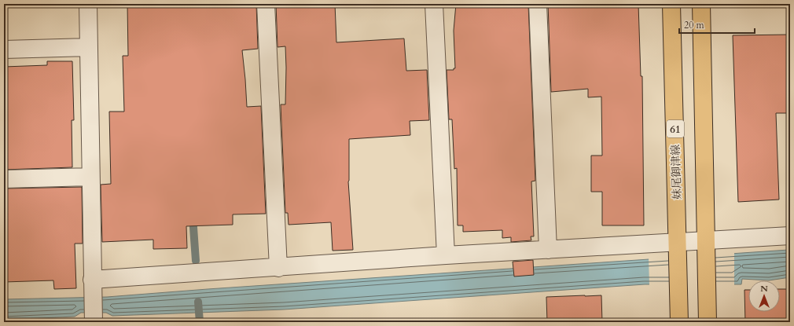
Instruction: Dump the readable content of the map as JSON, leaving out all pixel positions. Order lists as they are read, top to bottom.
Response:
{
  "streets": {
    "main road": ["61", "妹尾御津線"]
  },
  "scale_bar": "20 m",
  "north": "top"
}
